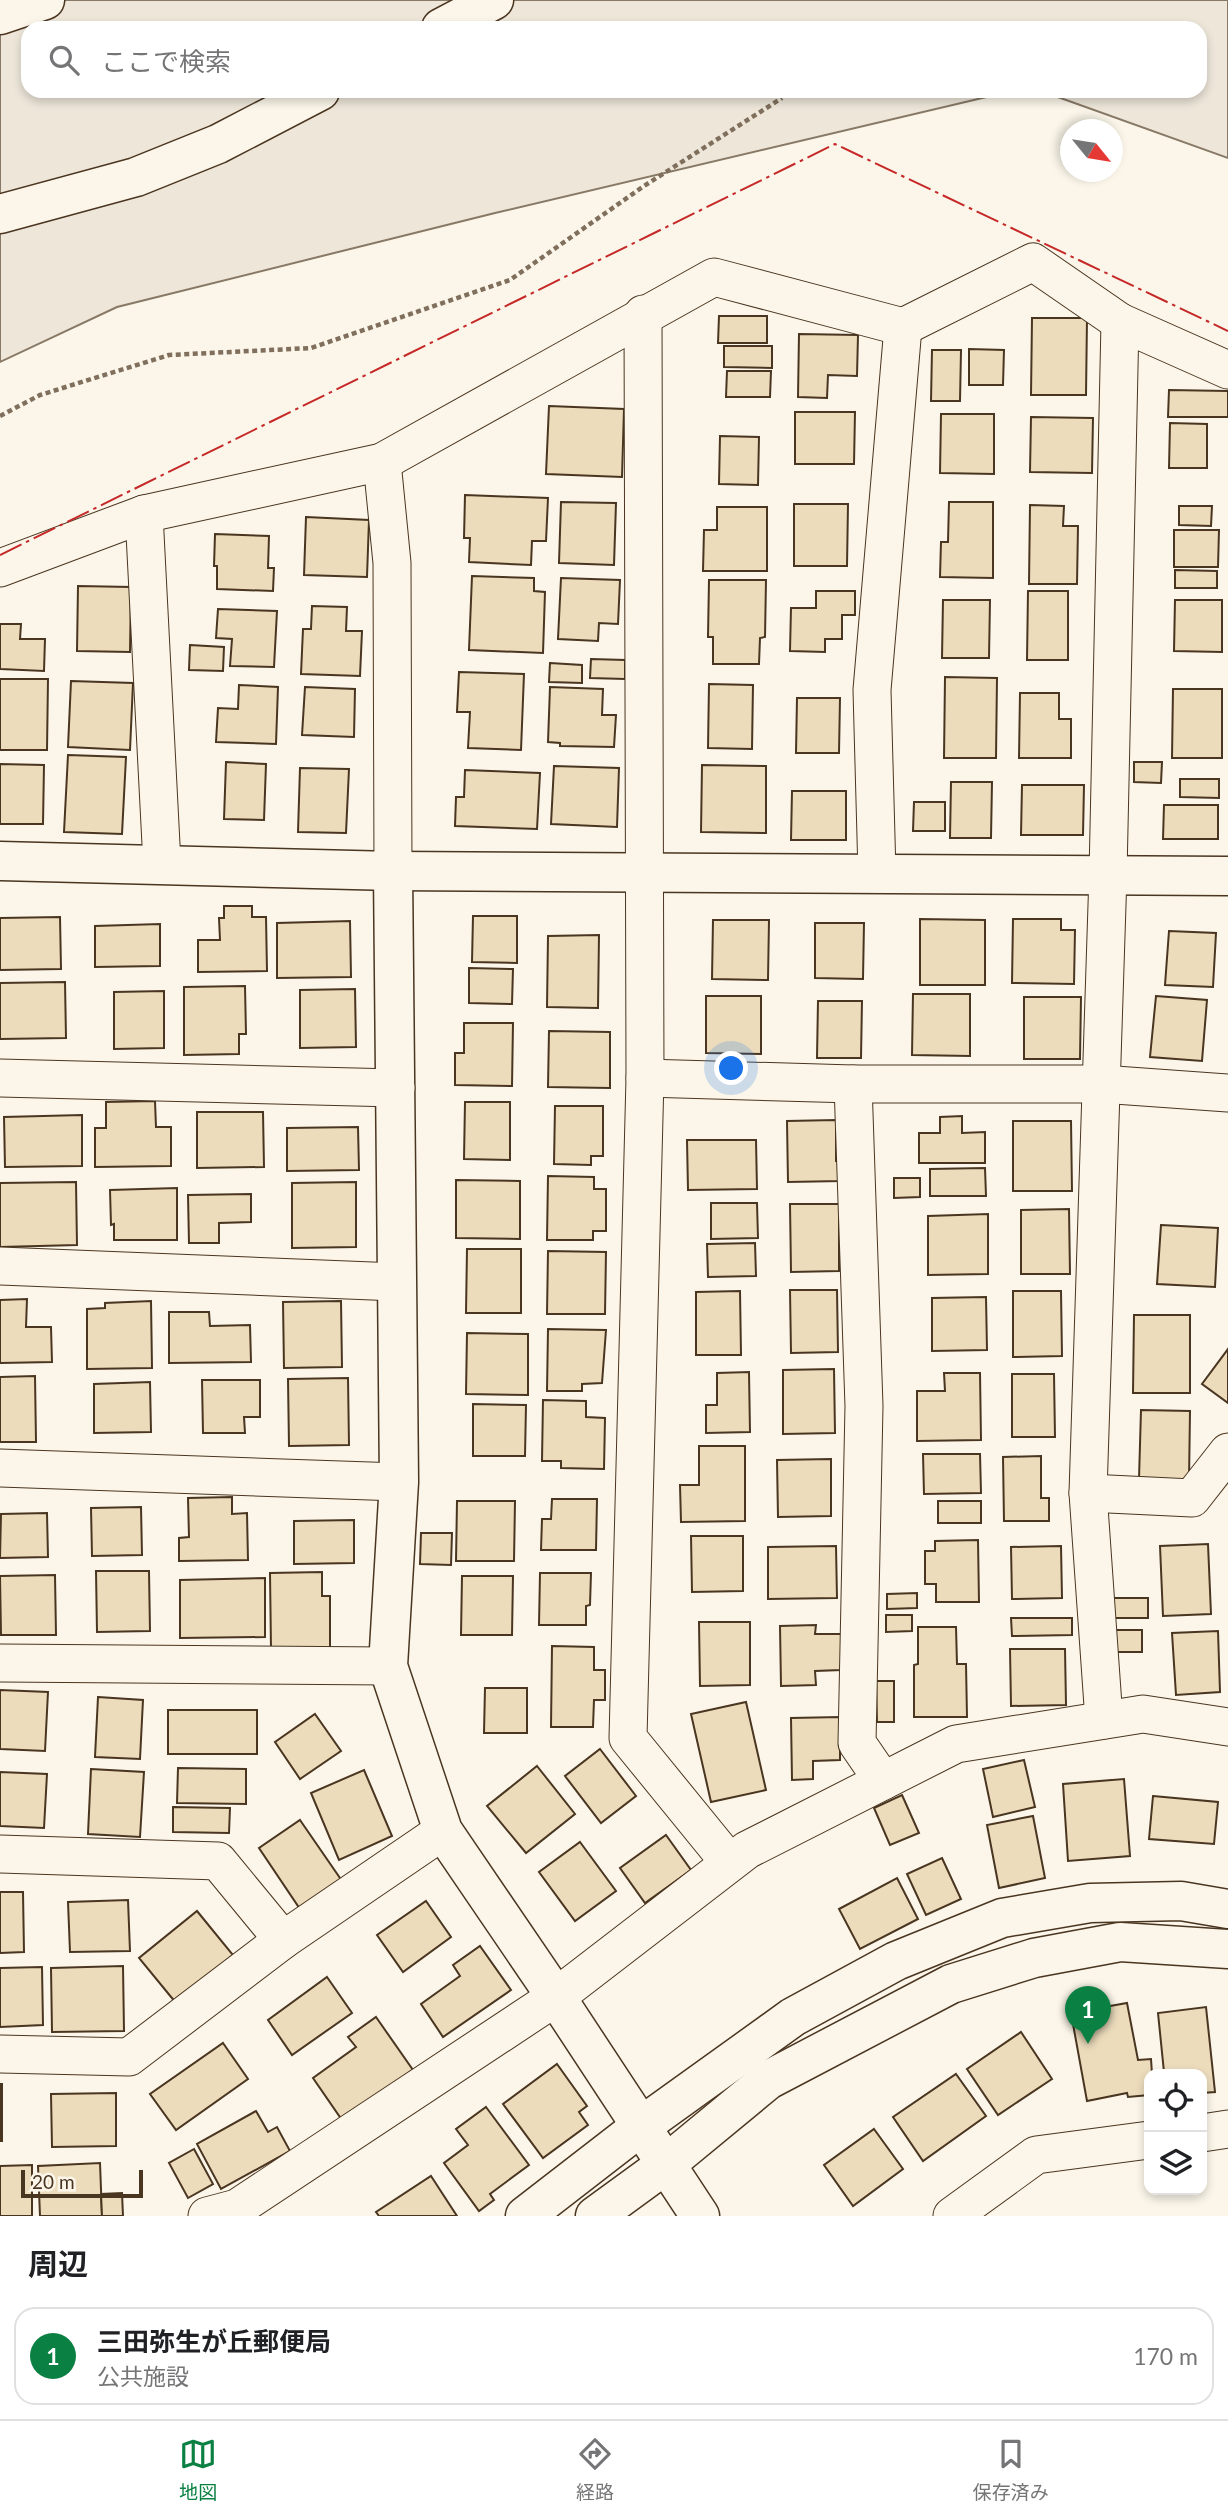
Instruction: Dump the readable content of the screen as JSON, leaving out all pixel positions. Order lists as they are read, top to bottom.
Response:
{
  "scale_bar": "20 m",
  "north": "bottom right",
  "page": {
    "search": "ここで検索",
    "pins": "1",
    "scale": "20 m",
    "heading": "周辺",
    "list": [
      {
        "mark": "1",
        "name": "三田弥生が丘郵便局",
        "note": "公共施設",
        "value": "170 m"
      }
    ],
    "nav": ["地図", "経路", "保存済み"]
  }
}
